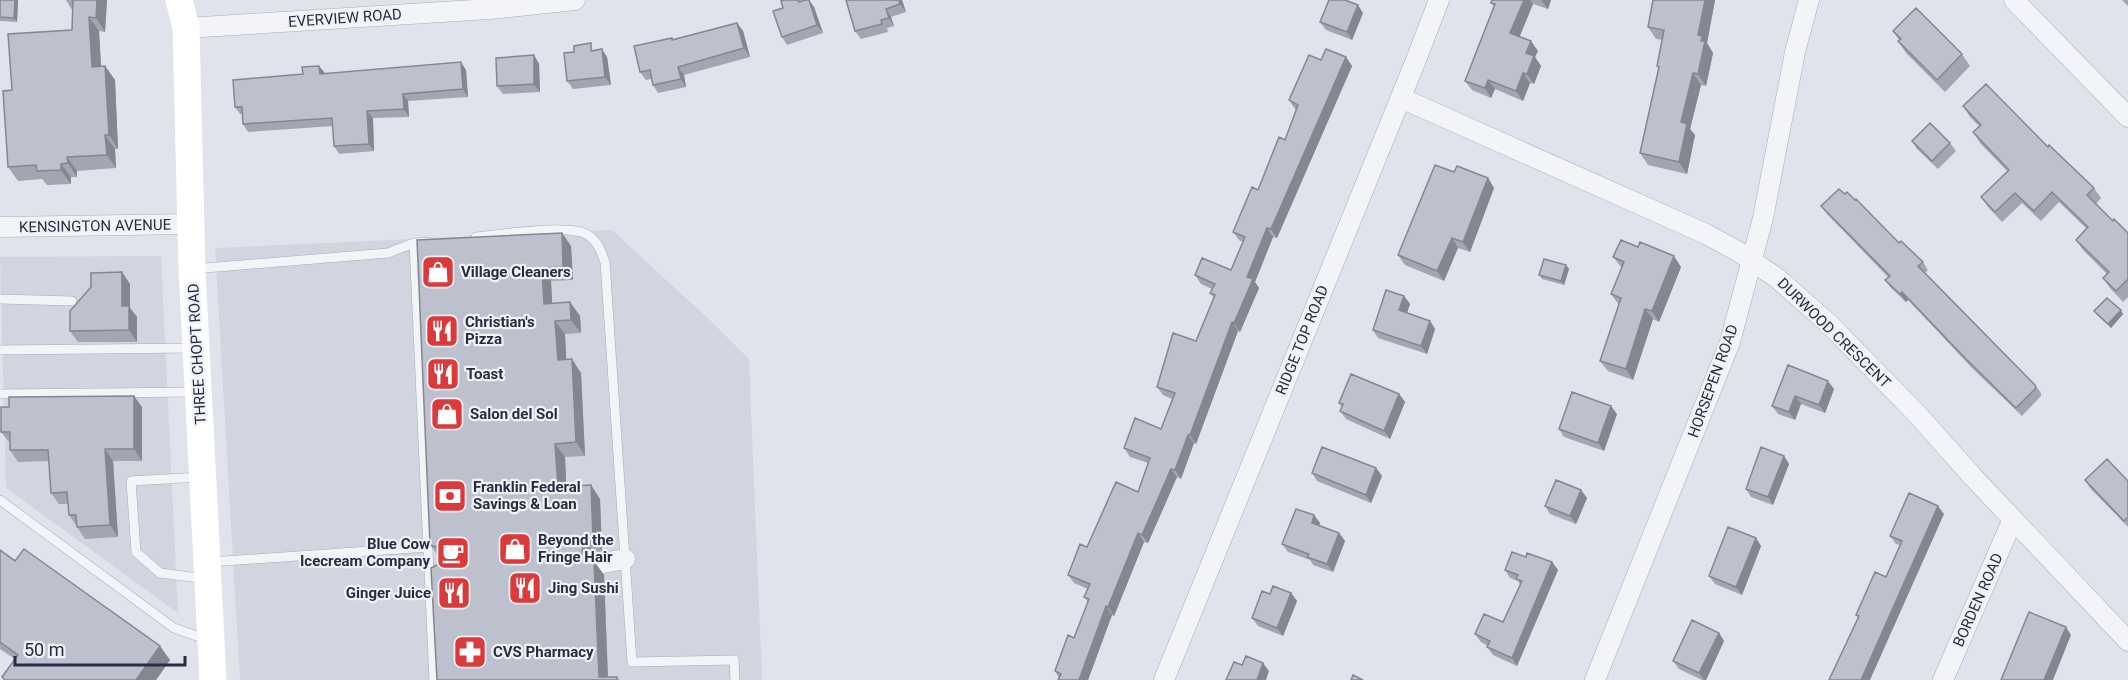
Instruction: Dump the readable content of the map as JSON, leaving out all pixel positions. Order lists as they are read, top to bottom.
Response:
{
  "streets": {
    "main road": ["THREE CHOPT ROAD"],
    "street": [
      "EVERVIEW ROAD",
      "KENSINGTON AVENUE",
      "DURWOOD CRESCENT",
      "RIDGE TOP ROAD",
      "HORSEPEN ROAD",
      "BORDEN ROAD"
    ]
  },
  "crossings": [
    ["EVERVIEW ROAD", "THREE CHOPT ROAD"],
    ["KENSINGTON AVENUE", "THREE CHOPT ROAD"],
    ["DURWOOD CRESCENT", "RIDGE TOP ROAD"],
    ["DURWOOD CRESCENT", "HORSEPEN ROAD"],
    ["DURWOOD CRESCENT", "BORDEN ROAD"]
  ],
  "places": {
    "shop": ["Village Cleaners", "Salon del Sol", "Beyond the Fringe Hair"],
    "restaurant": [
      "Christian's Pizza",
      "Toast",
      "Jing Sushi",
      "Ginger Juice"
    ],
    "bank": ["Franklin Federal Savings & Loan"],
    "cafe": ["Blue Cow Icecream Company"],
    "pharmacy": ["CVS Pharmacy"]
  },
  "scale_bar": "50 m"
}
